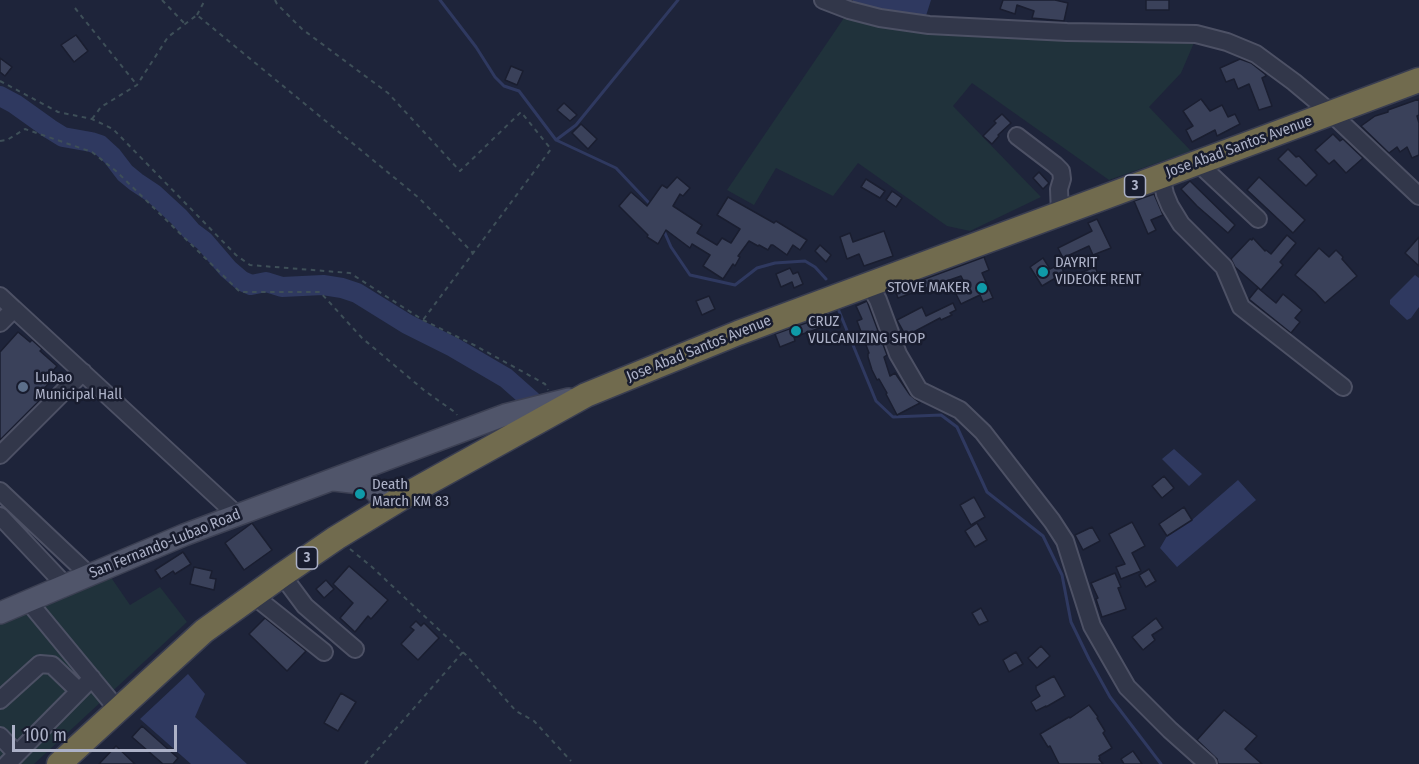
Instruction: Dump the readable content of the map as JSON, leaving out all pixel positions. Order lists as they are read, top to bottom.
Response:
{
  "streets": {
    "highway": ["Jose Abad Santos Avenue", "3"],
    "main road": ["San Fernando-Lubao Road"]
  },
  "crossings": [
    ["Jose Abad Santos Avenue", "San Fernando-Lubao Road"]
  ],
  "places": [
    "DAYRIT VIDEOKE RENT",
    "STOVE MAKER",
    "CRUZ VULCANIZING SHOP",
    "Lubao Municipal Hall",
    "Death March KM 83"
  ],
  "scale_bar": "100 m"
}
